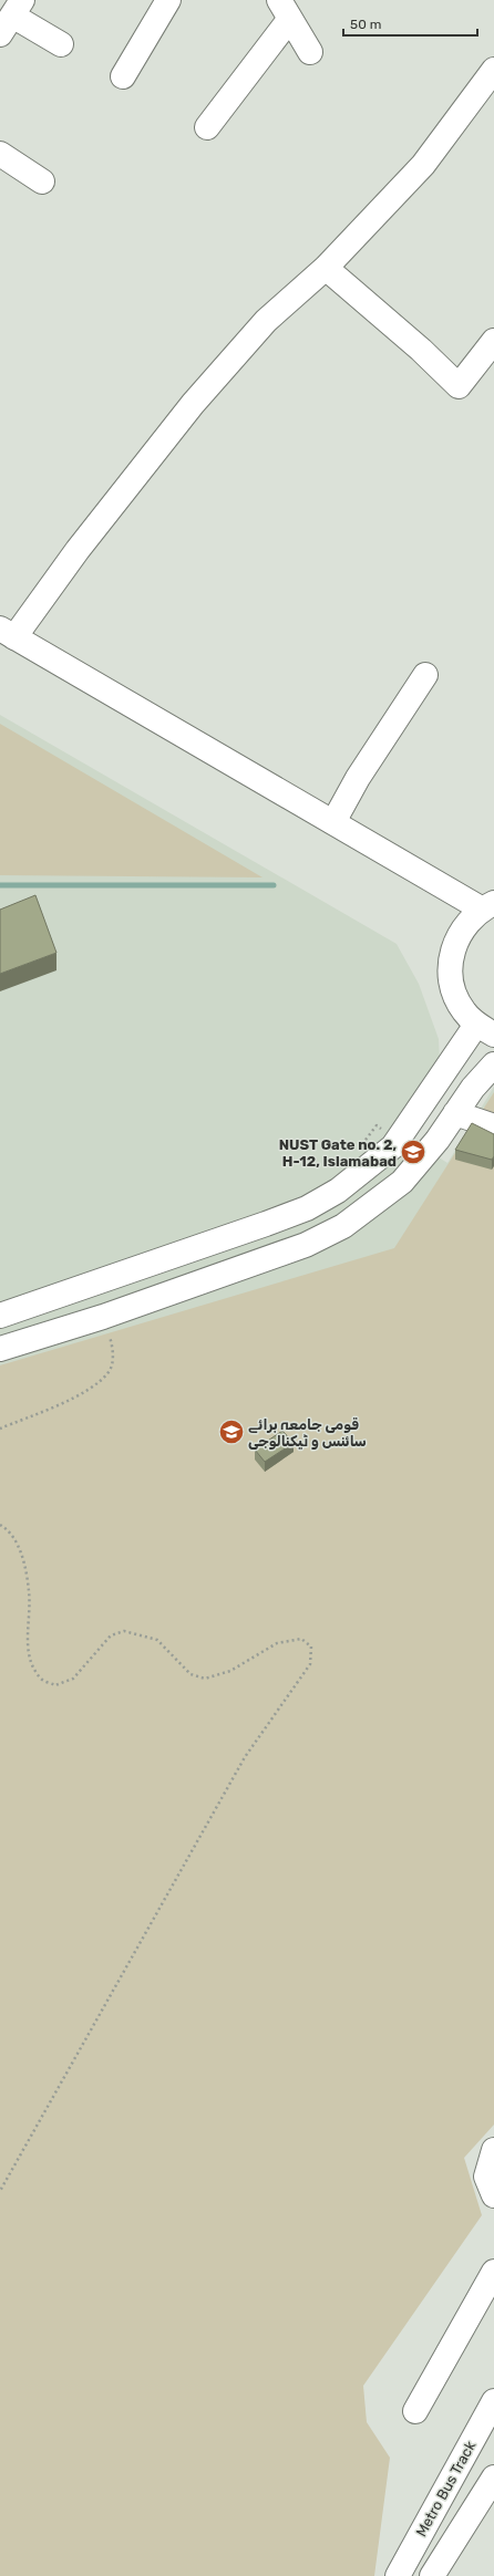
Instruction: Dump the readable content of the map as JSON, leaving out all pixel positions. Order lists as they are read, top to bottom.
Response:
{
  "streets": {
    "street": ["Metro Bus Track"]
  },
  "places": {
    "school or university": ["NUST Gate no. 2, H-12, Islamabad", "قومی جامعہ برائے سائنس و ٹیکنالوجی"]
  },
  "scale_bar": "50 m"
}
